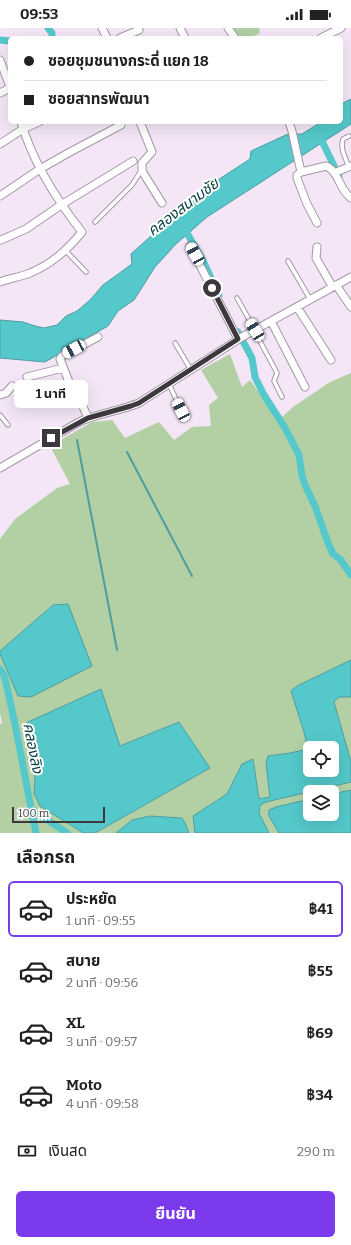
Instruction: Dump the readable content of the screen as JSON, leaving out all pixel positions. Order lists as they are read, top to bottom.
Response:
{
  "water": ["คลองสนามชัย", "คลองลิง"],
  "scale_bar": "100 m",
  "page": {
    "status": "09:53",
    "banner": ["ซอยชุมชนางกระดี่ แยก 18", "ซอยสาทรพัฒนา"],
    "bubble": "1 นาที",
    "scale": "100 m",
    "heading": "เลือกรถ",
    "list": [
      {
        "name": "ประหยัด",
        "note": "1 นาที · 09:55",
        "value": "฿41"
      },
      {
        "name": "สบาย",
        "note": "2 นาที · 09:56",
        "value": "฿55"
      },
      {
        "name": "XL",
        "note": "3 นาที · 09:57",
        "value": "฿69"
      },
      {
        "name": "Moto",
        "note": "4 นาที · 09:58",
        "value": "฿34"
      }
    ],
    "pay": ["เงินสด", "290 m"],
    "buttons": "ยืนยัน"
  }
}
